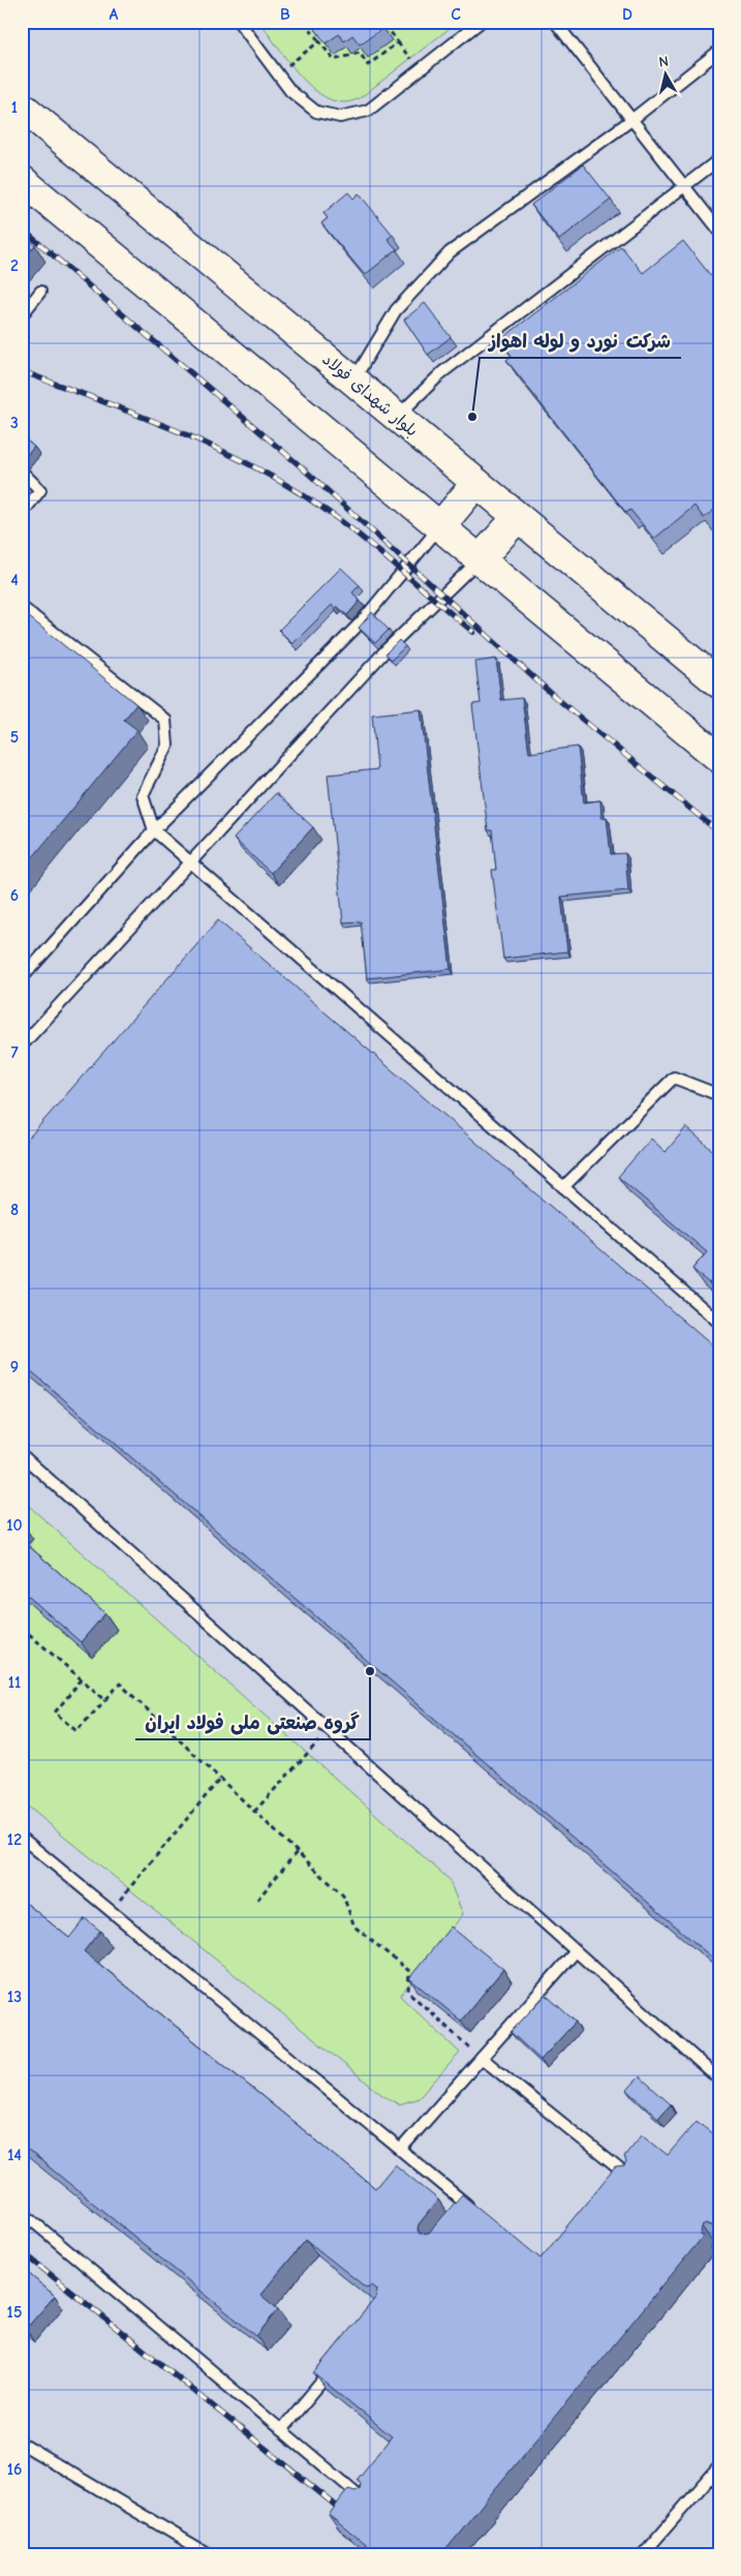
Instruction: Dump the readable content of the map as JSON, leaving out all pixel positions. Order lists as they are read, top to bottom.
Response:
{
  "streets": {
    "street": ["بلوار شهدای فولاد"]
  },
  "places": ["شرکت نورد و لوله اهواز", "گروه صنعتی ملی فولاد ایران"],
  "north": "top",
  "grid": {
    "columns": [
      "A",
      "B",
      "C",
      "D"
    ],
    "rows": [
      "1",
      "2",
      "3",
      "4",
      "5",
      "6",
      "7",
      "8",
      "9",
      "10",
      "11",
      "12",
      "13",
      "14",
      "15",
      "16"
    ]
  }
}
